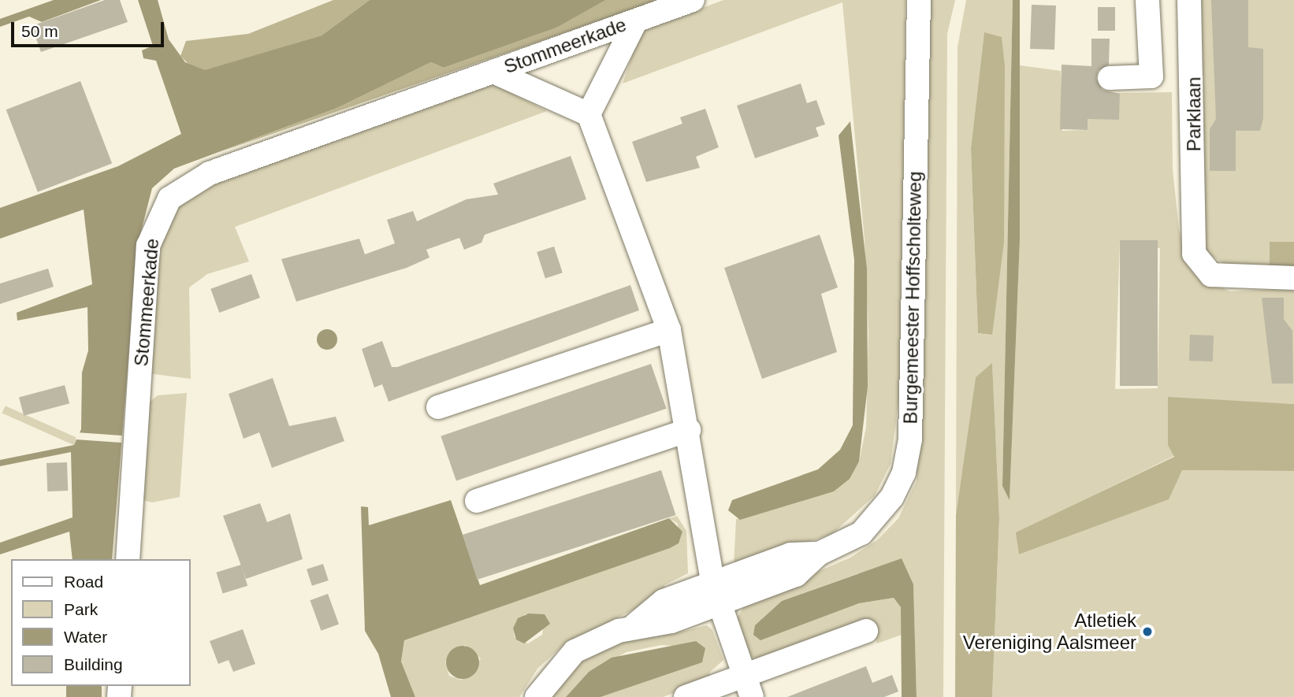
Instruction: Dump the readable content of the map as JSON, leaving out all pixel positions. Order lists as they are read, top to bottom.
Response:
{
  "streets": {
    "street": ["Stommeerkade", "Parklaan", "Burgemeester Hoffscholteweg"]
  },
  "places": ["Atletiek Vereniging Aalsmeer"],
  "legend": [
    "Road",
    "Park",
    "Water",
    "Building"
  ],
  "scale_bar": "50 m"
}
